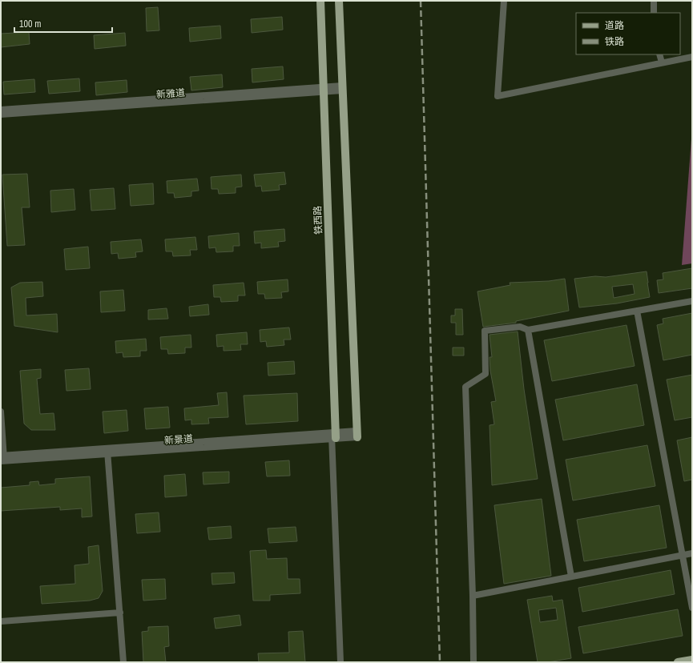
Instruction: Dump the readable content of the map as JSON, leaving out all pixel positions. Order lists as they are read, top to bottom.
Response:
{
  "streets": {
    "main road": ["铁西路"],
    "street": ["新雅道", "新景道"]
  },
  "crossings": [
    ["新雅道", "铁西路"],
    ["铁西路", "新景道"]
  ],
  "legend": ["道路", "铁路"],
  "scale_bar": "100 m"
}
